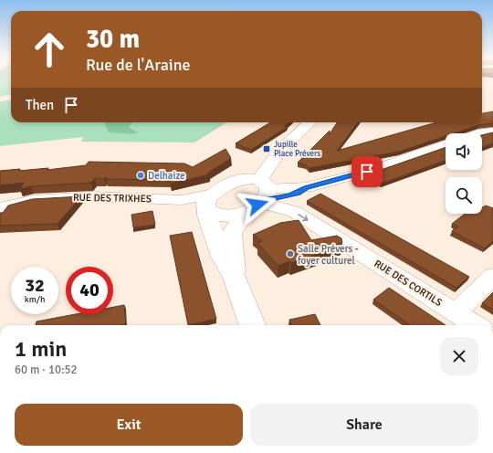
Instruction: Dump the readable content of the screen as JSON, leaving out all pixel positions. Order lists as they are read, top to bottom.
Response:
{
  "streets": {
    "street": ["RUE DES TRIXHES", "RUE DES CORTILS"]
  },
  "one_way": ["RUE DES CORTILS"],
  "places": {
    "transit": ["Jupille Place Prévers"],
    "other": ["Delhaize", "Salle Prévers - foyer culturel"]
  },
  "page": {
    "turn": ["30 m", "Rue de l'Araine"],
    "then": "Then",
    "speed": "32 km/h",
    "limit": "40",
    "heading": ["1 min", "60 m · 10:52"],
    "buttons": ["Exit", "Share"]
  }
}
